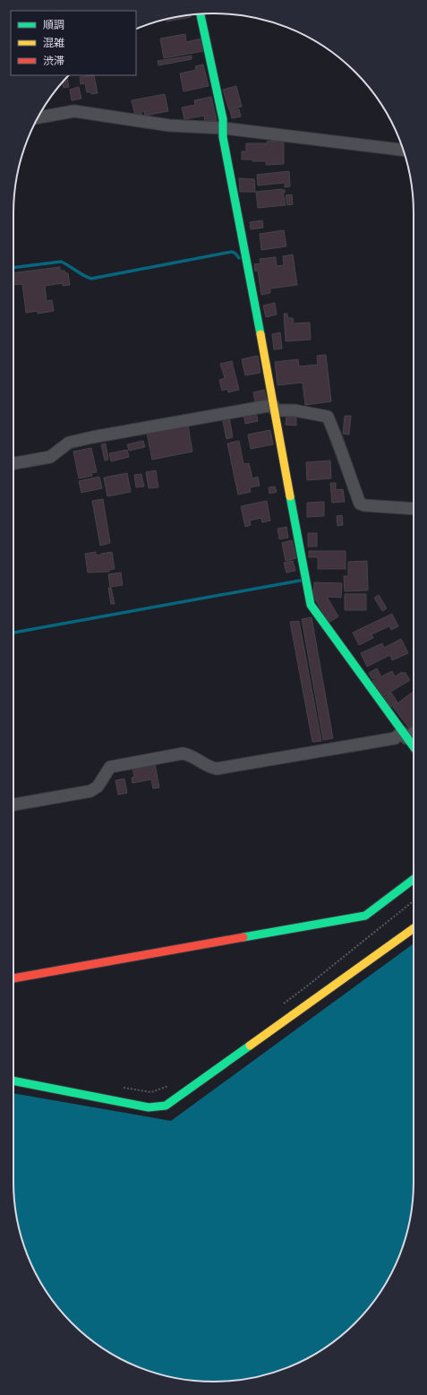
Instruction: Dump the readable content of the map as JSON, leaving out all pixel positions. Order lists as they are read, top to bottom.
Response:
{
  "legend": ["順調", "混雑", "渋滞"]
}
